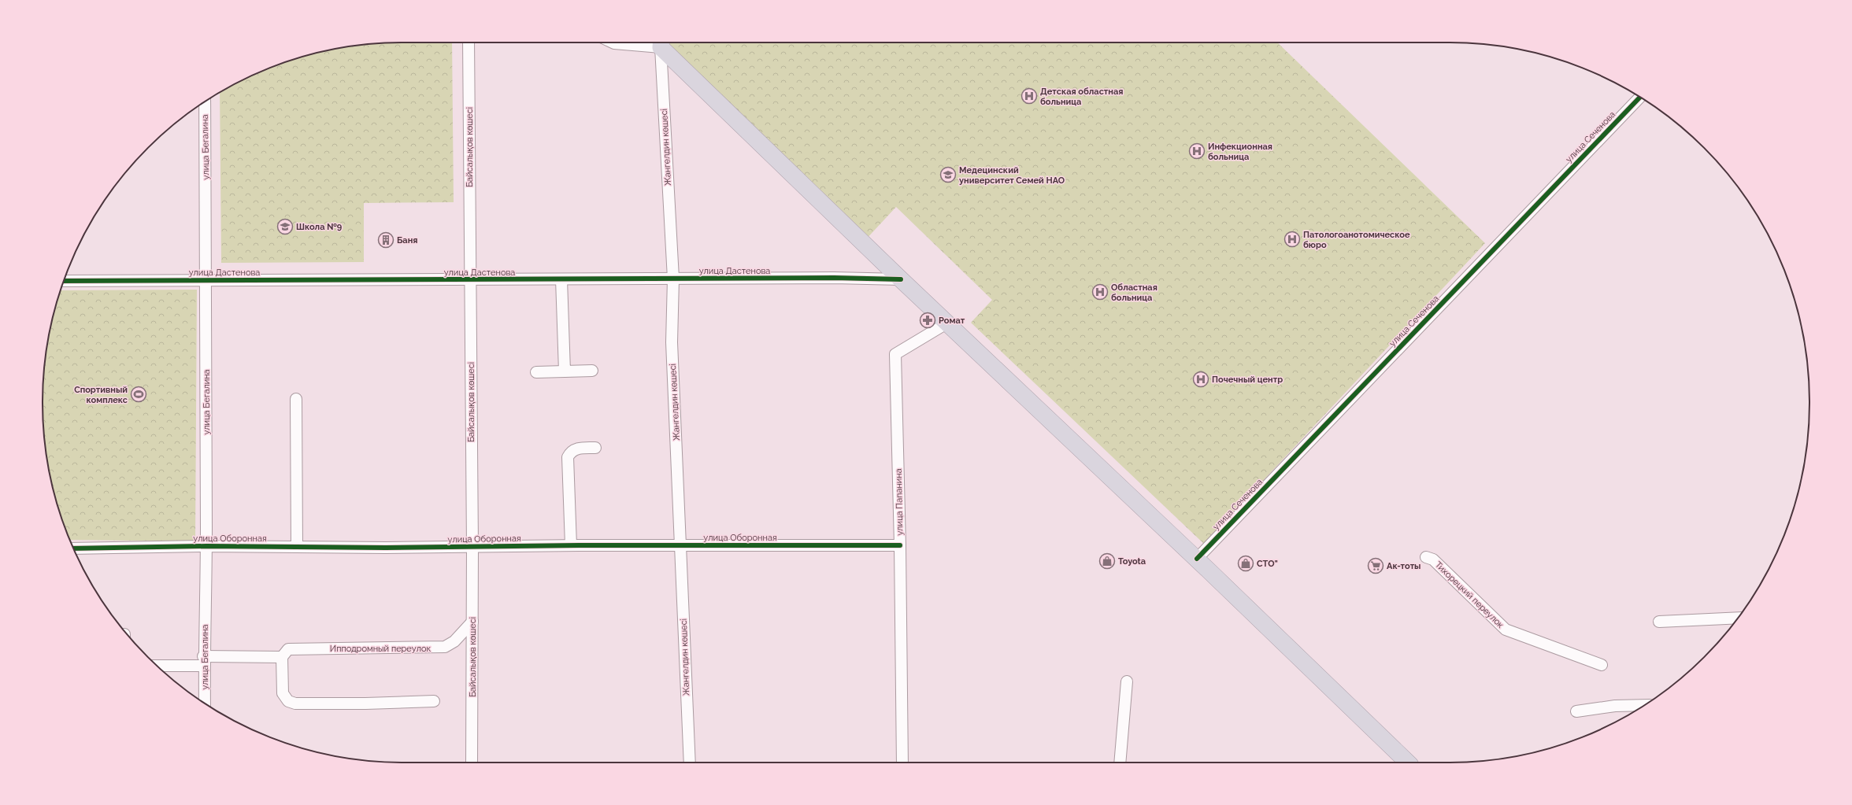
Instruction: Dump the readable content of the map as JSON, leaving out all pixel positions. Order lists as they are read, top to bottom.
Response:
{
  "streets": {
    "street": [
      "улица Сеченова",
      "улица Бегалина",
      "Байсалықов көшесі",
      "Жангелдин көшесі",
      "улица Дастенова",
      "улица Папанина",
      "улица Оборонная",
      "Тихорецкий переулок",
      "Ипподромный переулок"
    ]
  },
  "crossings": [
    ["улица Бегалина", "улица Дастенова"],
    ["улица Бегалина", "улица Оборонная"],
    ["Байсалықов көшесі", "улица Дастенова"],
    ["Байсалықов көшесі", "улица Оборонная"],
    ["Байсалықов көшесі", "Ипподромный переулок"],
    ["Жангелдин көшесі", "улица Дастенова"],
    ["Жангелдин көшесі", "улица Оборонная"],
    ["улица Папанина", "улица Оборонная"]
  ],
  "places": {
    "hospital": [
      "Детская областная больница",
      "Инфекционная больница",
      "Патологоанотомическое бюро",
      "Областная больница",
      "Почечный центр"
    ],
    "school or university": ["Медецинский университет Семей НАО", "Школа №9"],
    "building": ["Баня"],
    "pharmacy": ["Ромат"],
    "sports": ["Спортивный комплекс"],
    "shop": ["Toyota", "СТО\""],
    "supermarket": ["Ак-тоты"]
  }
}
